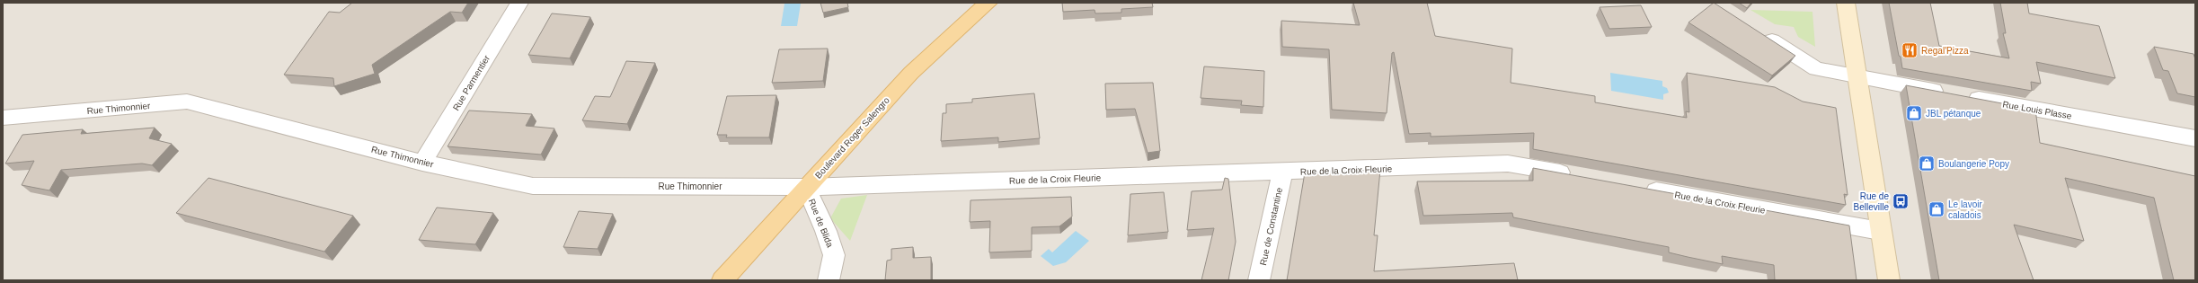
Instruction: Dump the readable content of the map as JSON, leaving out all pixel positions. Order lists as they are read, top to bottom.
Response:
{
  "streets": {
    "main road": ["Boulevard Roger Salengro"],
    "street": [
      "Rue Parmentier",
      "Rue Thimonnier",
      "Rue Louis Plasse",
      "Rue de la Croix Fleurie",
      "Rue de Blida",
      "Rue de Constantine"
    ]
  },
  "crossings": [
    ["Rue Parmentier", "Rue Thimonnier"],
    ["Rue Thimonnier", "Boulevard Roger Salengro"],
    ["Rue Thimonnier", "Rue de la Croix Fleurie"],
    ["Rue Thimonnier", "Rue de Blida"],
    ["Boulevard Roger Salengro", "Rue de la Croix Fleurie"],
    ["Boulevard Roger Salengro", "Rue de Blida"],
    ["Rue de la Croix Fleurie", "Rue de Blida"],
    ["Rue de la Croix Fleurie", "Rue de Constantine"]
  ],
  "places": {
    "restaurant": ["Regal'Pizza"],
    "shop": ["JBL pétanque", "Boulangerie Popy", "Le lavoir caladois"],
    "bus stop": ["Rue de Belleville"]
  }
}
